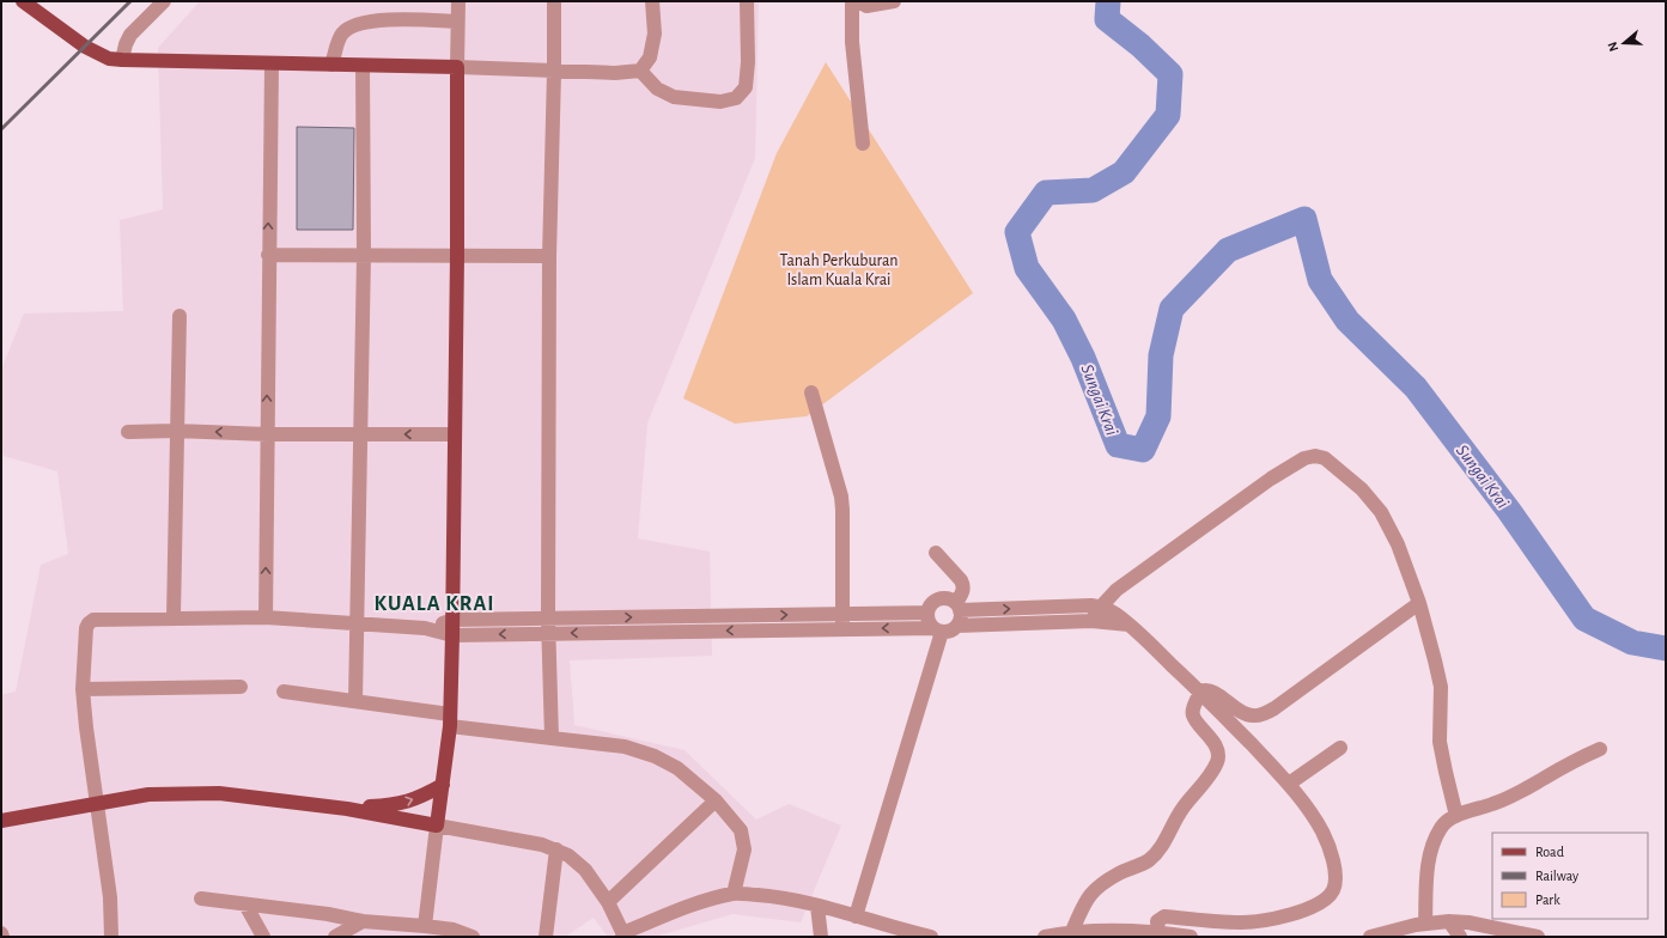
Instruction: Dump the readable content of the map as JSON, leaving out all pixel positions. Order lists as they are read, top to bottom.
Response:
{
  "districts": ["KUALA KRAI"],
  "water": ["Sungai Krai"],
  "parks": ["Tanah Perkuburan Islam Kuala Krai"],
  "legend": ["Road", "Railway", "Park"],
  "north": "left"
}
